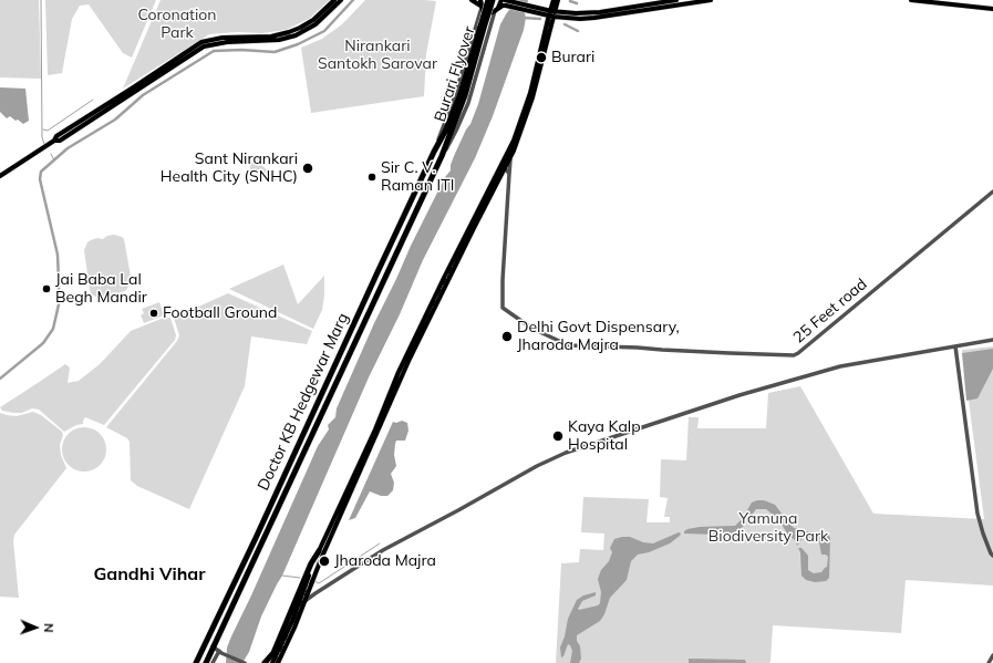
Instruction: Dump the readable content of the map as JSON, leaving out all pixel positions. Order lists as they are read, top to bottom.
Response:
{
  "streets": {
    "highway": ["Burari Flyover", "Doctor KB Hedgewar Marg"],
    "street": ["25 Feet road"]
  },
  "crossings": [
    ["Burari Flyover", "Doctor KB Hedgewar Marg"]
  ],
  "districts": ["Gandhi Vihar"],
  "parks": ["Coronation Park", "Nirankari Santokh Sarovar", "Yamuna Biodiversity Park"],
  "places": [
    "Burari",
    "Sant Nirankari Health City (SNHC)",
    "Sir C. V. Raman ITI",
    "Jai Baba Lal Begh Mandir",
    "Football Ground",
    "Delhi Govt Dispensary, Jharoda Majra",
    "Kaya Kalp Hospital",
    "Jharoda Majra"
  ],
  "north": "right"
}
